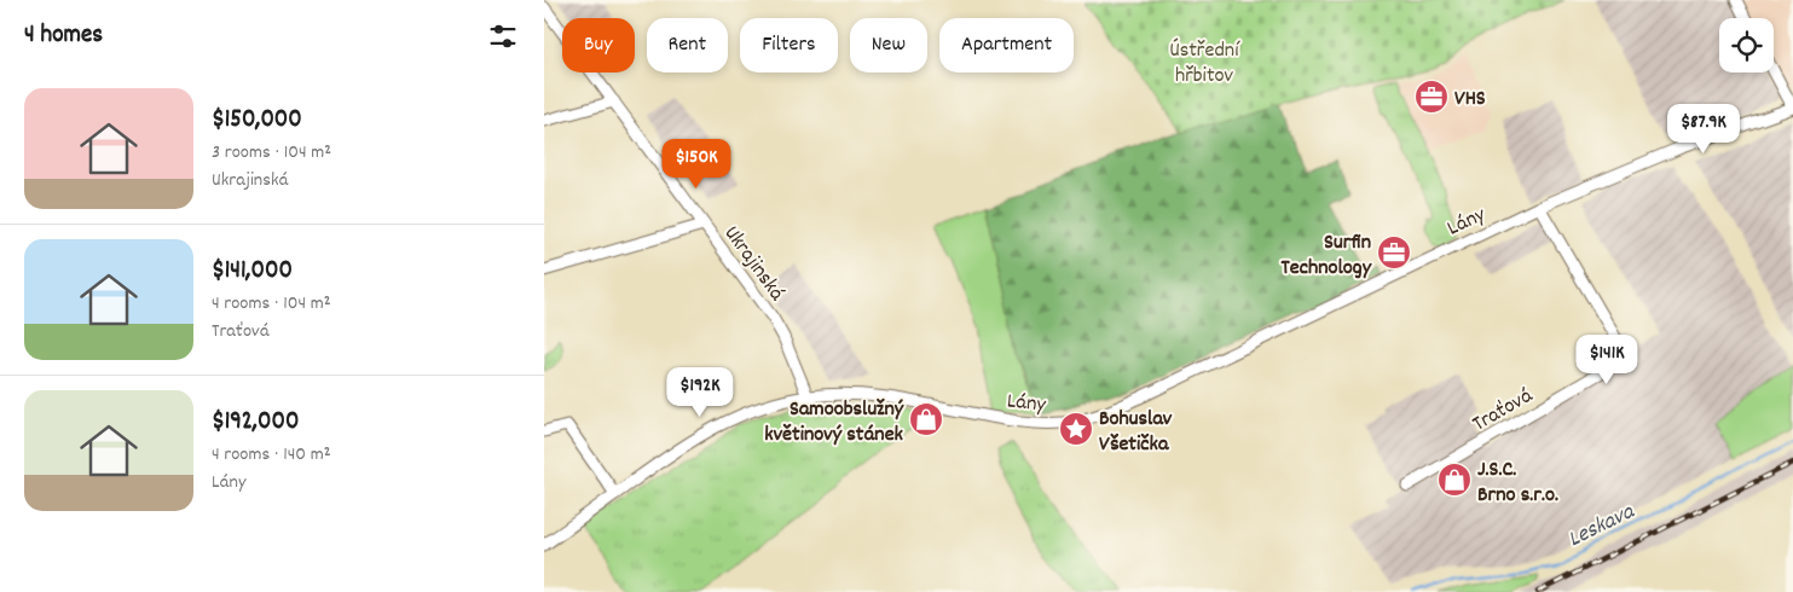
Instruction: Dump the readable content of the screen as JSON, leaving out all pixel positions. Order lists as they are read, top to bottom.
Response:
{
  "streets": {
    "street": ["Lány", "Ukrajinská", "Traťová"]
  },
  "crossings": [
    ["Lány", "Ukrajinská"],
    ["Lány", "Traťová"]
  ],
  "water": ["Leskava"],
  "parks": ["Ústřední hřbitov"],
  "places": {
    "office": ["VHS", "Surfin Technology"],
    "shop": ["Samoobslužný květinový stánek", "J.S.C. Brno s.r.o."],
    "place": ["Bohuslav Všetička"]
  },
  "page": {
    "heading": "4 homes",
    "chip": [
      "Buy",
      "Rent",
      "Filters",
      "New",
      "Apartment"
    ],
    "list": [
      {
        "name": "$150,000",
        "note": "3 rooms · 104 m² · Ukrajinská"
      },
      {
        "name": "$141,000",
        "note": "4 rooms · 104 m² · Traťová"
      },
      {
        "name": "$192,000",
        "note": "4 rooms · 140 m² · Lány"
      }
    ],
    "price": [
      "$87.9K",
      "$150K",
      "$141K",
      "$192K"
    ]
  }
}
